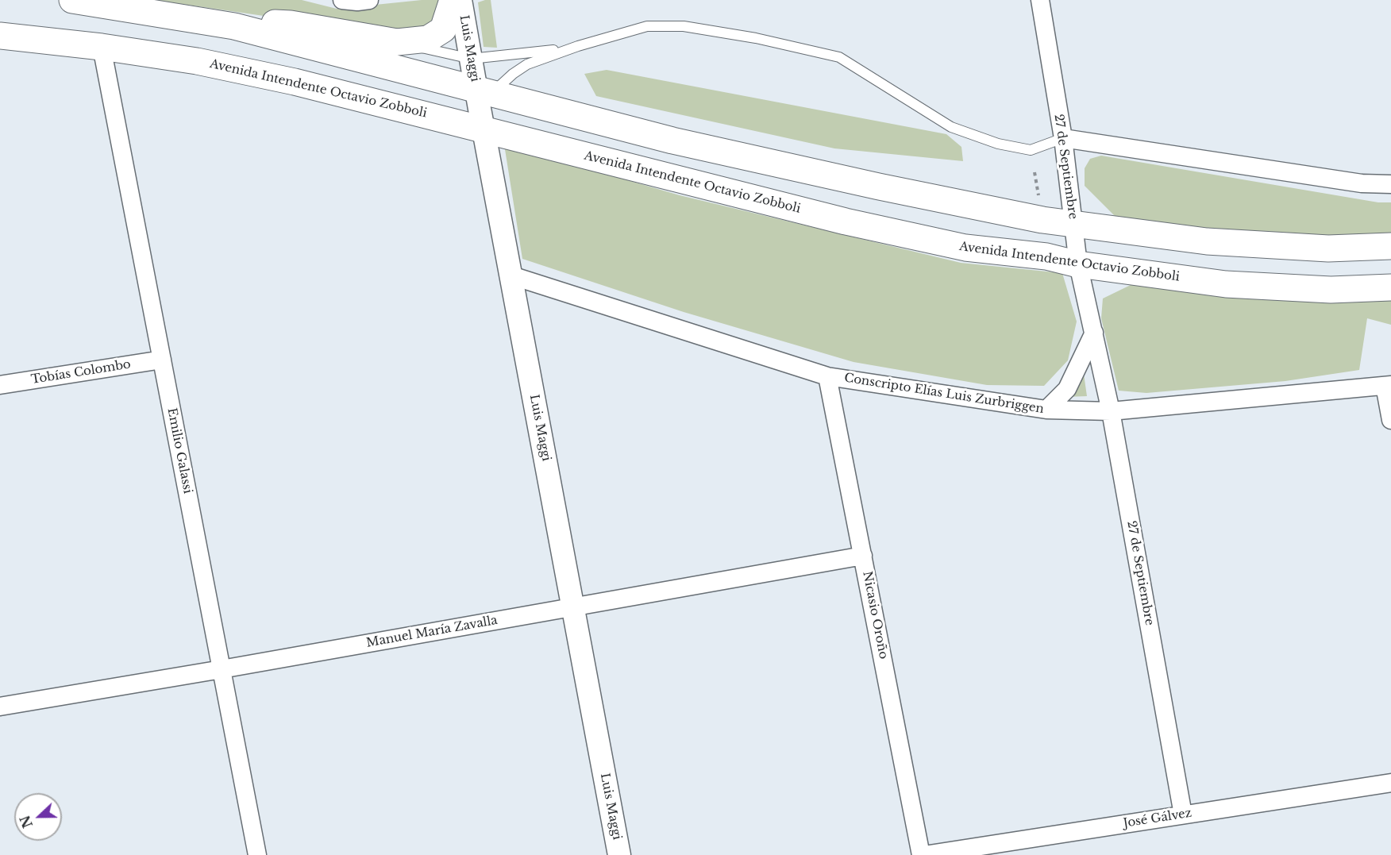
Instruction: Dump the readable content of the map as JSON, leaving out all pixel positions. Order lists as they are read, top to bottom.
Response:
{
  "streets": {
    "main road": ["Avenida Intendente Octavio Zobboli"],
    "street": [
      "Luis Maggi",
      "27 de Septiembre",
      "Tobías Colombo",
      "Conscripto Elías Luis Zurbriggen",
      "Emilio Galassi",
      "Nicasio Oroño",
      "Manuel María Zavalla",
      "José Gálvez"
    ]
  },
  "crossings": [
    ["Luis Maggi", "Avenida Intendente Octavio Zobboli"],
    ["Luis Maggi", "Conscripto Elías Luis Zurbriggen"],
    ["Luis Maggi", "Manuel María Zavalla"],
    ["Avenida Intendente Octavio Zobboli", "27 de Septiembre"],
    ["Avenida Intendente Octavio Zobboli", "Emilio Galassi"],
    ["27 de Septiembre", "Conscripto Elías Luis Zurbriggen"],
    ["27 de Septiembre", "José Gálvez"],
    ["Tobías Colombo", "Emilio Galassi"],
    ["Conscripto Elías Luis Zurbriggen", "Nicasio Oroño"],
    ["Emilio Galassi", "Manuel María Zavalla"],
    ["Nicasio Oroño", "Manuel María Zavalla"],
    ["Nicasio Oroño", "José Gálvez"]
  ],
  "north": "left"
}
